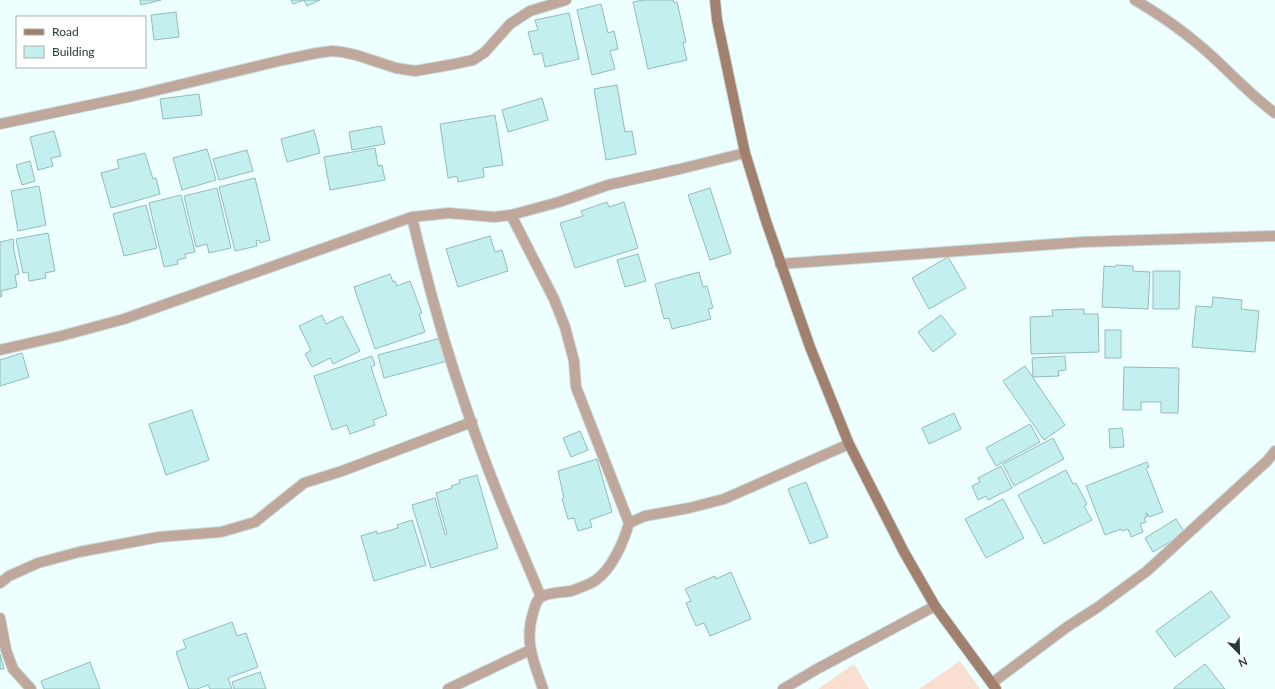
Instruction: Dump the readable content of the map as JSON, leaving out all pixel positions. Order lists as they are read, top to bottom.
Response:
{
  "legend": ["Road", "Building"],
  "north": "bottom right"
}
